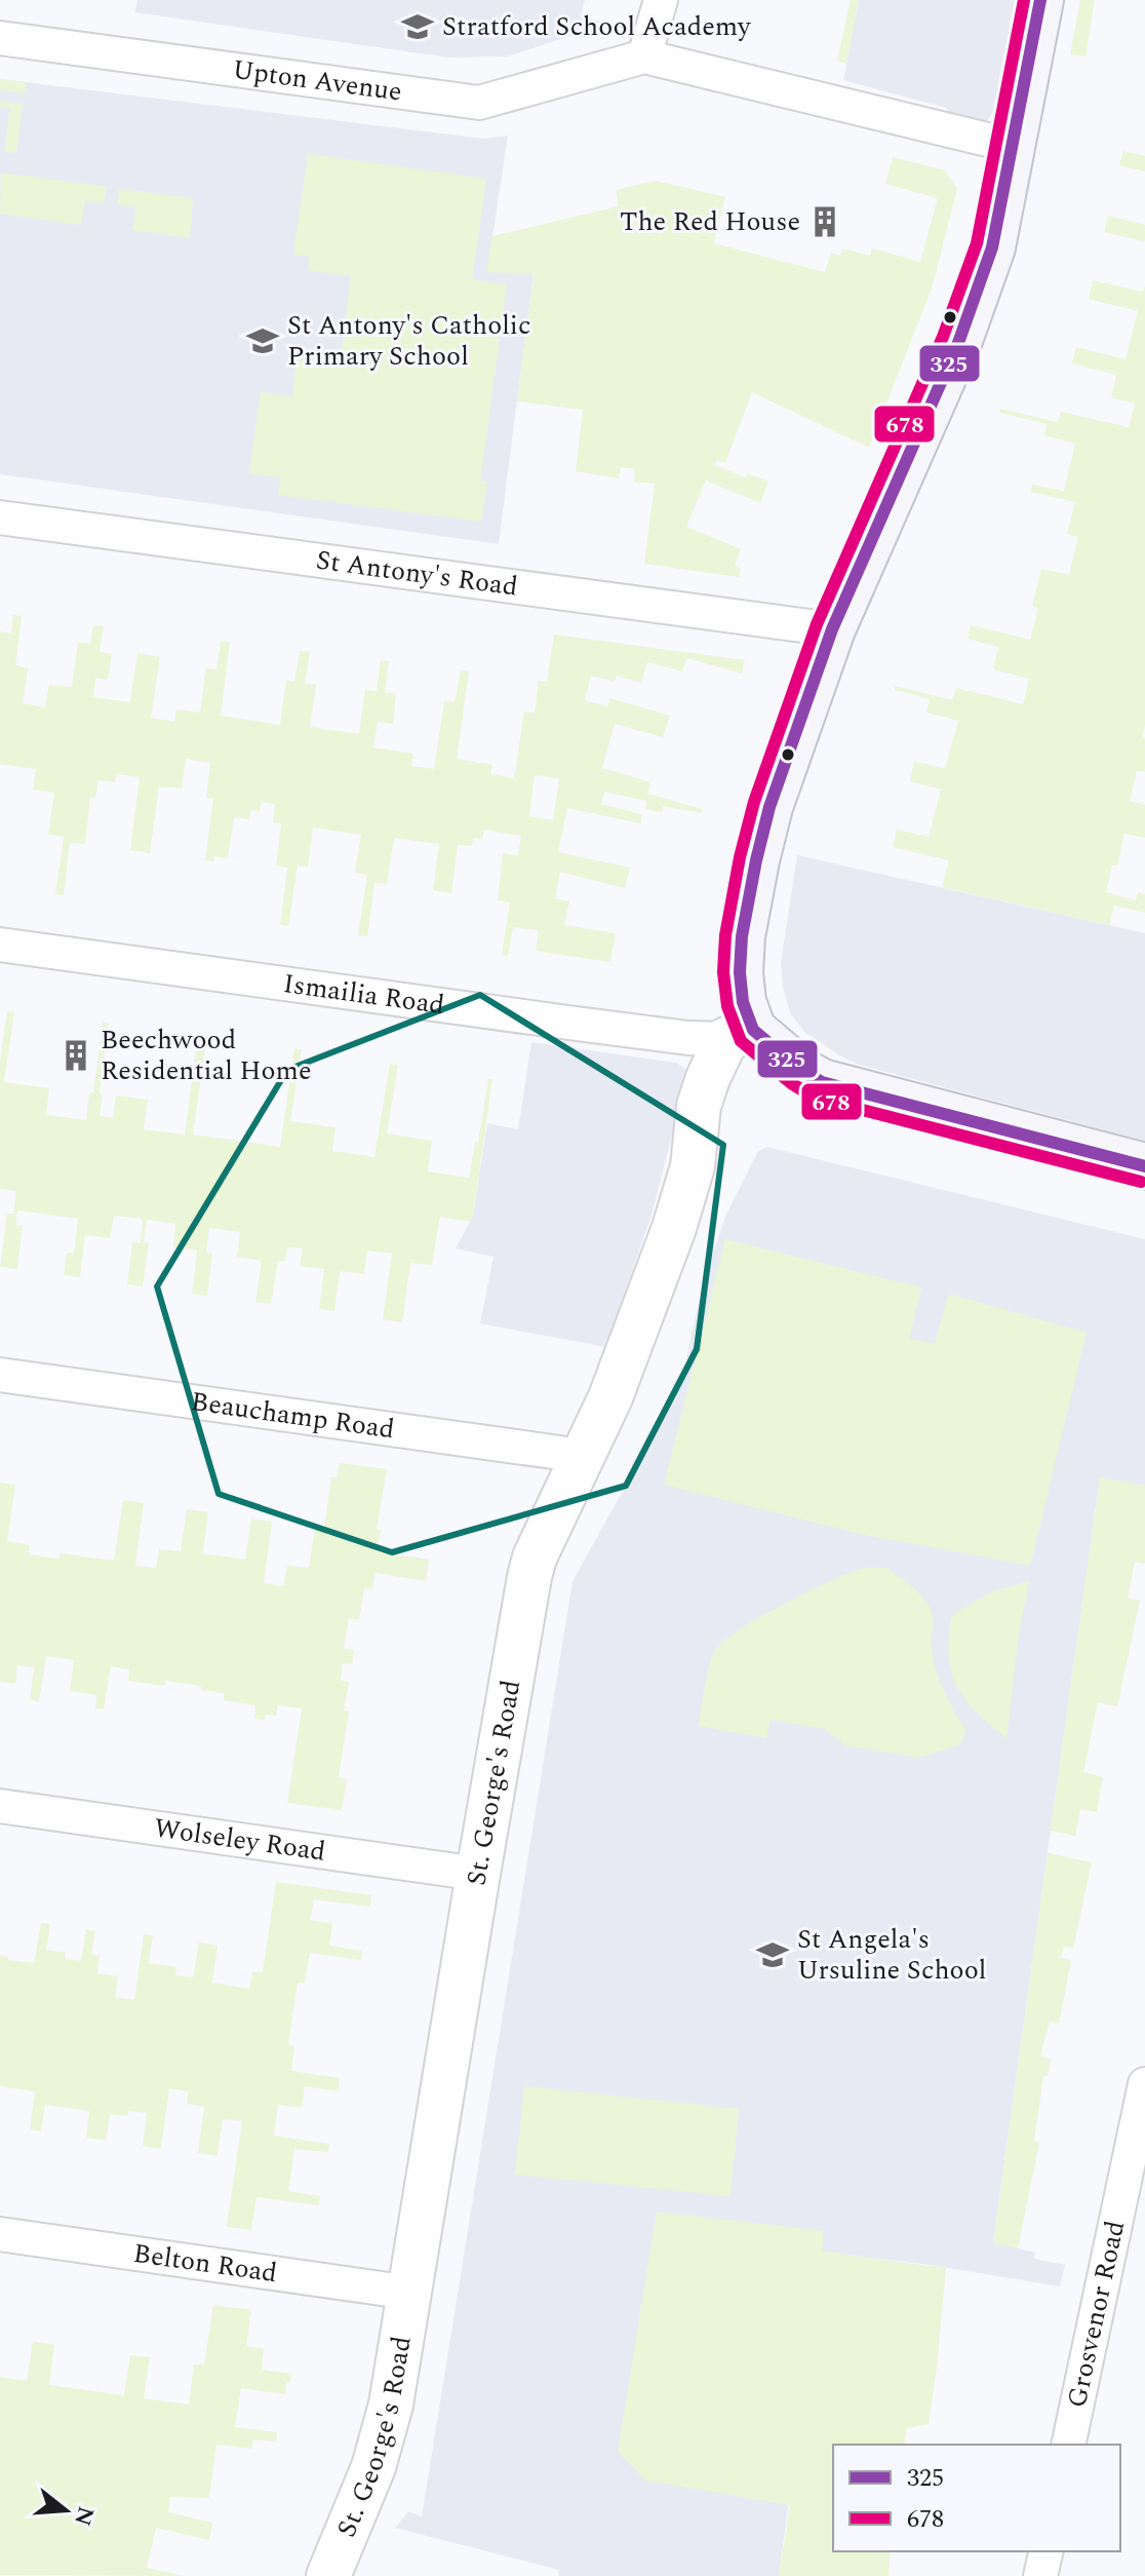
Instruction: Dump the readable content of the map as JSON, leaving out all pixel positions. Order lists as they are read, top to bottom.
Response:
{
  "streets": {
    "street": [
      "Upton Avenue",
      "St Antony's Road",
      "Ismailia Road",
      "Beauchamp Road",
      "St. George's Road",
      "Wolseley Road",
      "Belton Road",
      "Grosvenor Road"
    ]
  },
  "crossings": [
    ["Ismailia Road", "St. George's Road"],
    ["Beauchamp Road", "St. George's Road"],
    ["St. George's Road", "Wolseley Road"],
    ["St. George's Road", "Belton Road"]
  ],
  "places": {
    "school or university": ["Stratford School Academy", "St Antony's Catholic Primary School", "St Angela's Ursuline School"],
    "building": ["The Red House", "Beechwood Residential Home"]
  },
  "lines": ["transit line 325", "transit line 678"],
  "legend": ["325", "678"],
  "north": "right"
}
